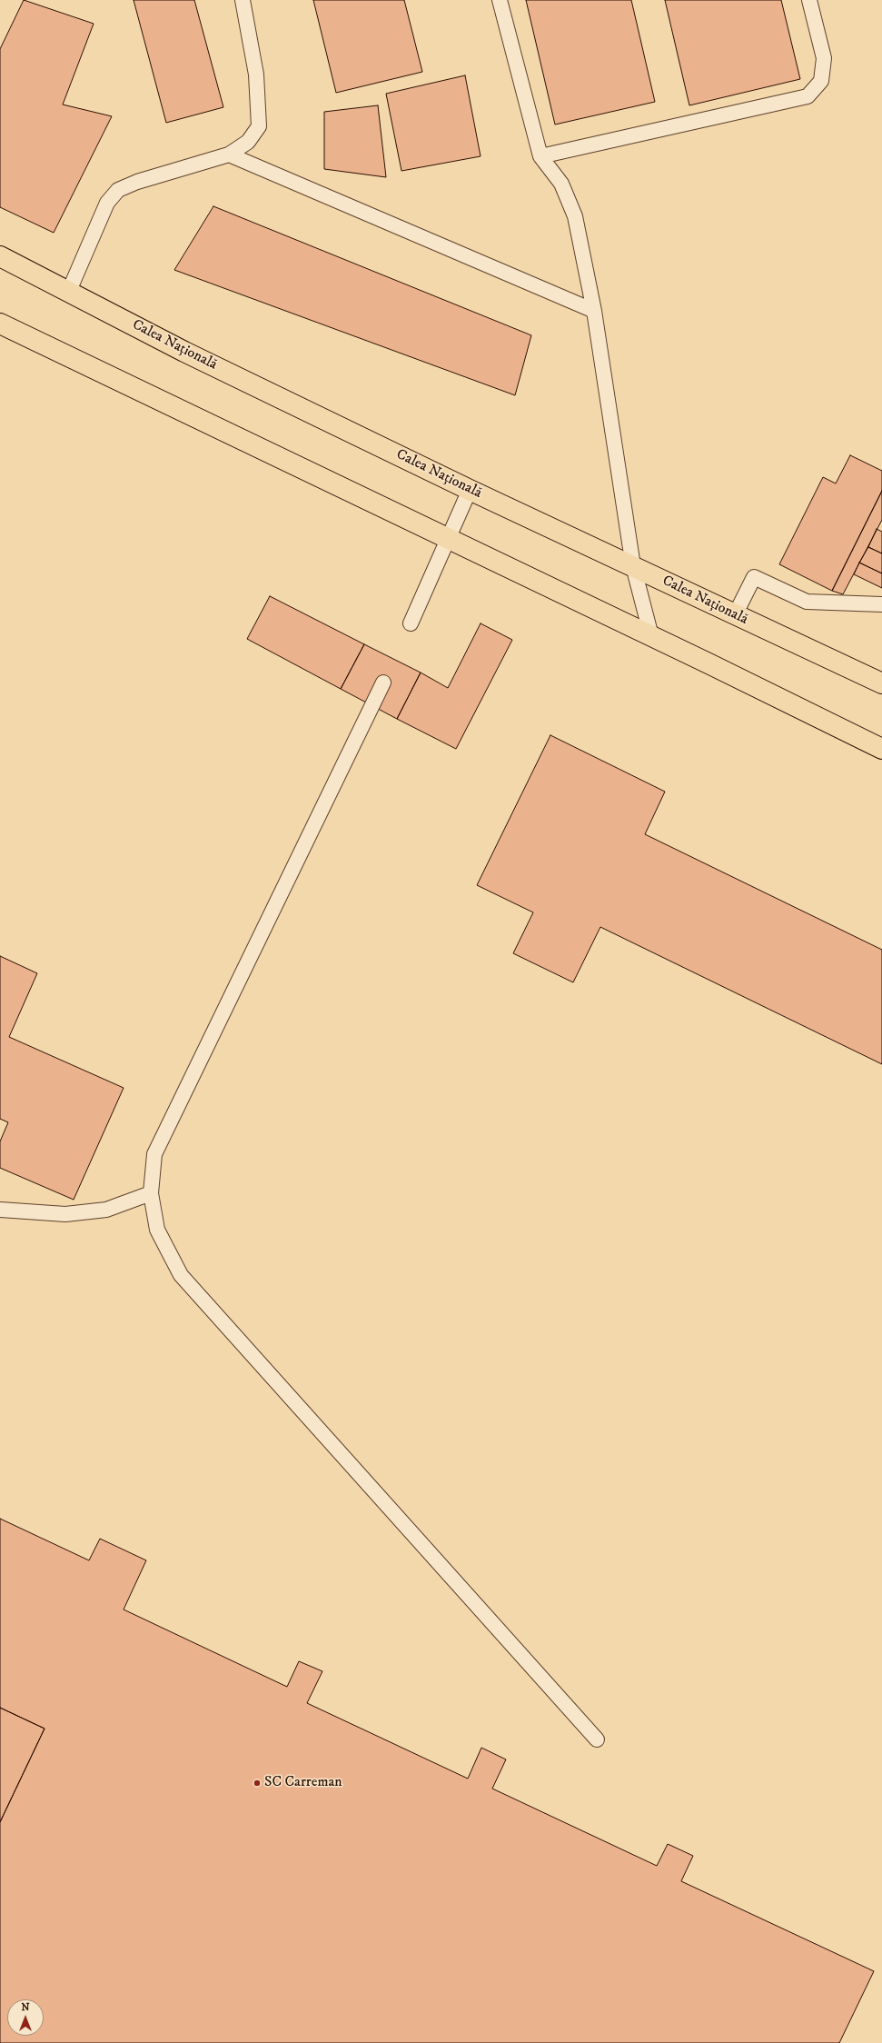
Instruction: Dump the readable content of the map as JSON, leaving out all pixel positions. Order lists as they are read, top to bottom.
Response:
{
  "streets": {
    "main road": ["Calea Națională"]
  },
  "places": ["SC Carreman"],
  "north": "top"
}
